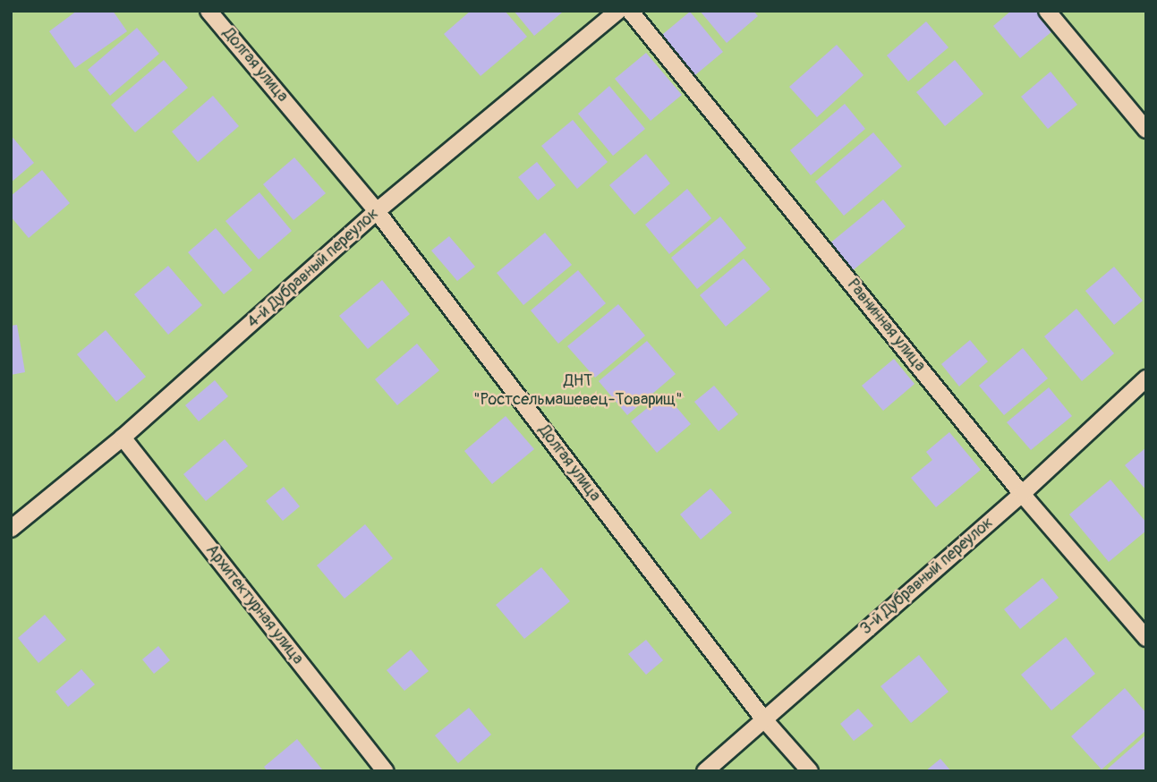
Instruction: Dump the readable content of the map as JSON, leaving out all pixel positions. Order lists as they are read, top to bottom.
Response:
{
  "streets": {
    "lane": [
      "Долгая улица",
      "4-й Дубравный переулок",
      "Равнинная улица",
      "3-й Дубравный переулок",
      "Архитектурная улица"
    ]
  },
  "crossings": [
    ["Долгая улица", "4-й Дубравный переулок"],
    ["Долгая улица", "3-й Дубравный переулок"],
    ["4-й Дубравный переулок", "Архитектурная улица"],
    ["Равнинная улица", "3-й Дубравный переулок"]
  ],
  "parks": ["ДНТ \"Ростсельмашевец-Товарищ\""]
}
